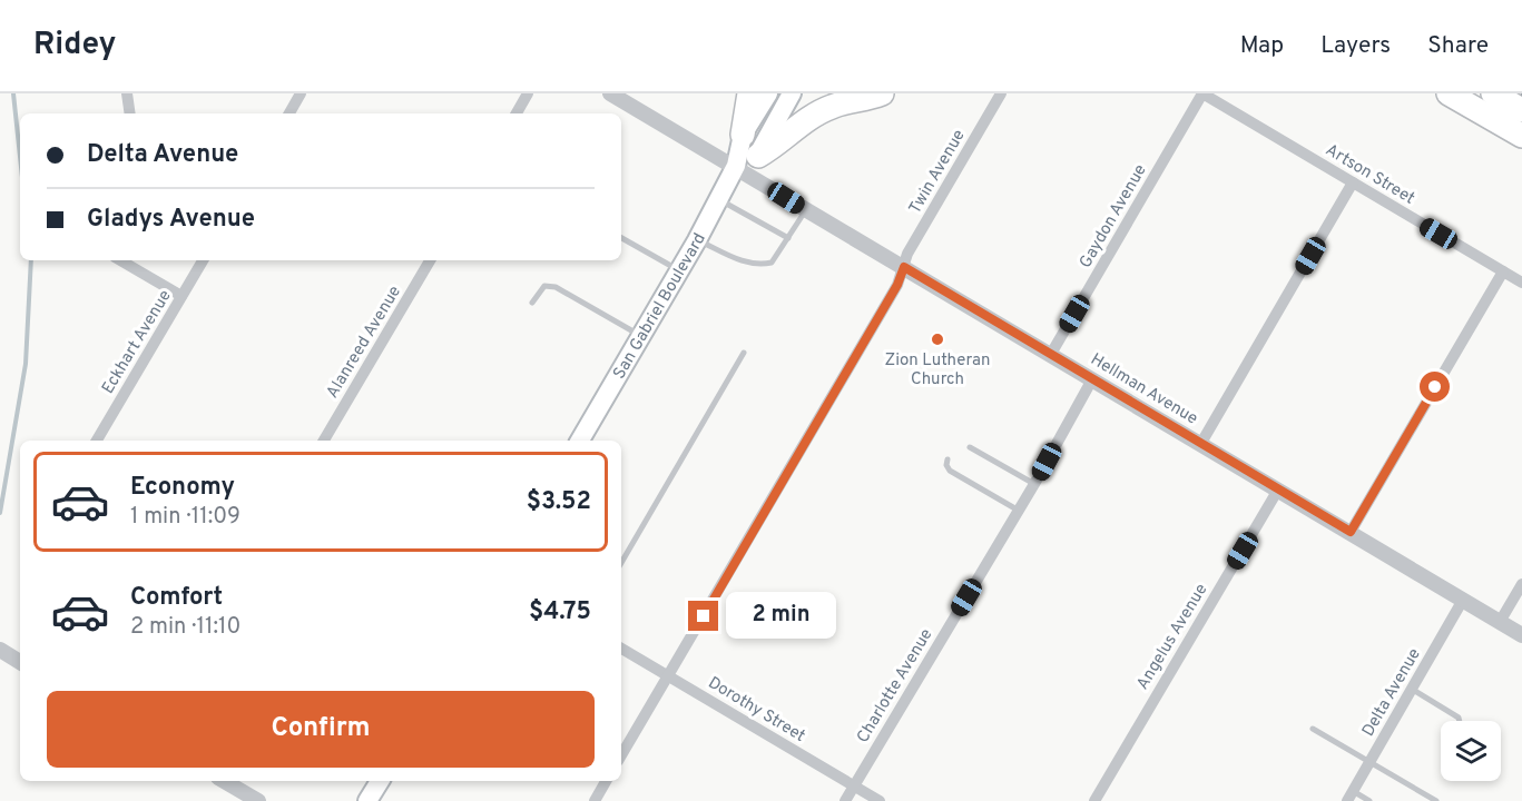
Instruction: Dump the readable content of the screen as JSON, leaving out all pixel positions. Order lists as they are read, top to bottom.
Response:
{
  "streets": {
    "main road": ["San Gabriel Boulevard"],
    "street": [
      "Twin Avenue",
      "Artson Street",
      "Gaydon Avenue",
      "Eckhart Avenue",
      "Alanreed Avenue",
      "Hellman Avenue",
      "Angelus Avenue",
      "Charlotte Avenue",
      "Delta Avenue",
      "Dorothy Street"
    ]
  },
  "crossings": [
    ["Twin Avenue", "Hellman Avenue"],
    ["Twin Avenue", "Dorothy Street"],
    ["Artson Street", "Gaydon Avenue"],
    ["Gaydon Avenue", "Hellman Avenue"],
    ["San Gabriel Boulevard", "Hellman Avenue"],
    ["Hellman Avenue", "Angelus Avenue"],
    ["Hellman Avenue", "Charlotte Avenue"],
    ["Hellman Avenue", "Delta Avenue"],
    ["Charlotte Avenue", "Dorothy Street"]
  ],
  "places": ["Zion Lutheran Church"],
  "page": {
    "header": "Ridey",
    "nav": ["Map", "Layers", "Share"],
    "banner": ["Delta Avenue", "Gladys Avenue"],
    "list": [
      {
        "name": "Economy",
        "note": "1 min · 11:09",
        "value": "$3.52"
      },
      {
        "name": "Comfort",
        "note": "2 min · 11:10",
        "value": "$4.75"
      }
    ],
    "bubble": "2 min",
    "buttons": "Confirm"
  }
}
